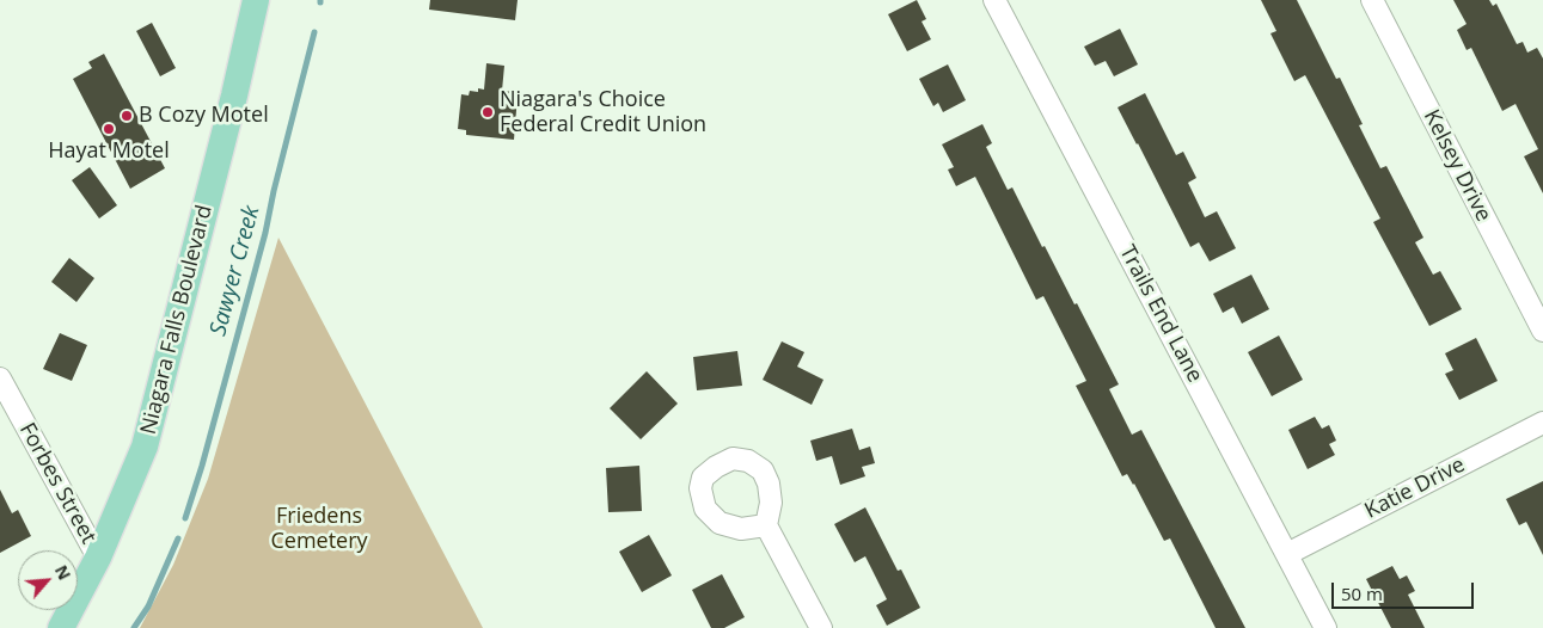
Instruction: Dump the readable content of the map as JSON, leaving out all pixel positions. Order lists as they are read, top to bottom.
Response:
{
  "streets": {
    "main road": ["Niagara Falls Boulevard"],
    "street": [
      "Kelsey Drive",
      "Trails End Lane",
      "Forbes Street",
      "Katie Drive"
    ]
  },
  "crossings": [
    ["Trails End Lane", "Katie Drive"],
    ["Niagara Falls Boulevard", "Forbes Street"]
  ],
  "water": ["Sawyer Creek"],
  "parks": ["Friedens Cemetery"],
  "places": ["Niagara's Choice Federal Credit Union", "B Cozy Motel", "Hayat Motel"],
  "scale_bar": "50 m",
  "north": "top right"
}
